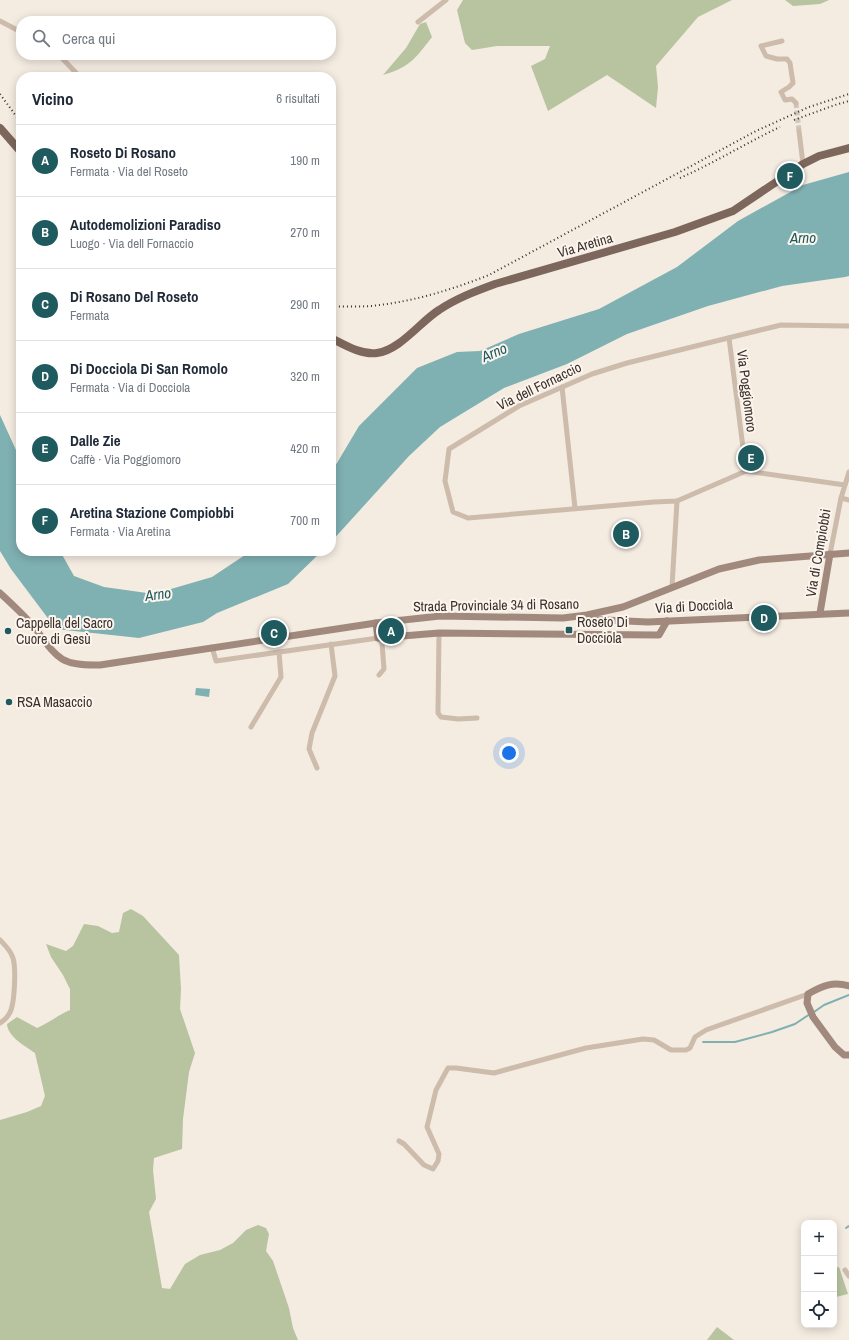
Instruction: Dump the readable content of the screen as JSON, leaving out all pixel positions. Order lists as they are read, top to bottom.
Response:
{
  "streets": {
    "main road": [
      "Via Aretina",
      "Via di Compiobbi",
      "Strada Provinciale 34 di Rosano",
      "Via di Docciola"
    ],
    "street": ["Via dell Fornaccio", "Via Poggiomoro"]
  },
  "crossings": [
    ["Via dell Fornaccio", "Via Poggiomoro"],
    ["Via di Compiobbi", "Strada Provinciale 34 di Rosano"],
    ["Via di Compiobbi", "Via di Docciola"],
    ["Strada Provinciale 34 di Rosano", "Via di Docciola"]
  ],
  "water": ["Arno"],
  "places": {
    "transit": ["Roseto Di Docciola"],
    "other": ["Cappella del Sacro Cuore di Gesù", "RSA Masaccio"]
  },
  "page": {
    "search": "Cerca qui",
    "heading": ["Vicino", "6 risultati"],
    "list": [
      {
        "mark": "A",
        "name": "Roseto Di Rosano",
        "note": "Fermata · Via del Roseto",
        "value": "190 m"
      },
      {
        "mark": "B",
        "name": "Autodemolizioni Paradiso",
        "note": "Luogo · Via dell Fornaccio",
        "value": "270 m"
      },
      {
        "mark": "C",
        "name": "Di Rosano Del Roseto",
        "note": "Fermata",
        "value": "290 m"
      },
      {
        "mark": "D",
        "name": "Di Docciola Di San Romolo",
        "note": "Fermata · Via di Docciola",
        "value": "320 m"
      },
      {
        "mark": "E",
        "name": "Dalle Zie",
        "note": "Caffè · Via Poggiomoro",
        "value": "420 m"
      },
      {
        "mark": "F",
        "name": "Aretina Stazione Compiobbi",
        "note": "Fermata · Via Aretina",
        "value": "700 m"
      }
    ],
    "pins": [
      "F",
      "E",
      "B",
      "D",
      "A",
      "C"
    ],
    "map_buttons": ["+", "−"]
  }
}
